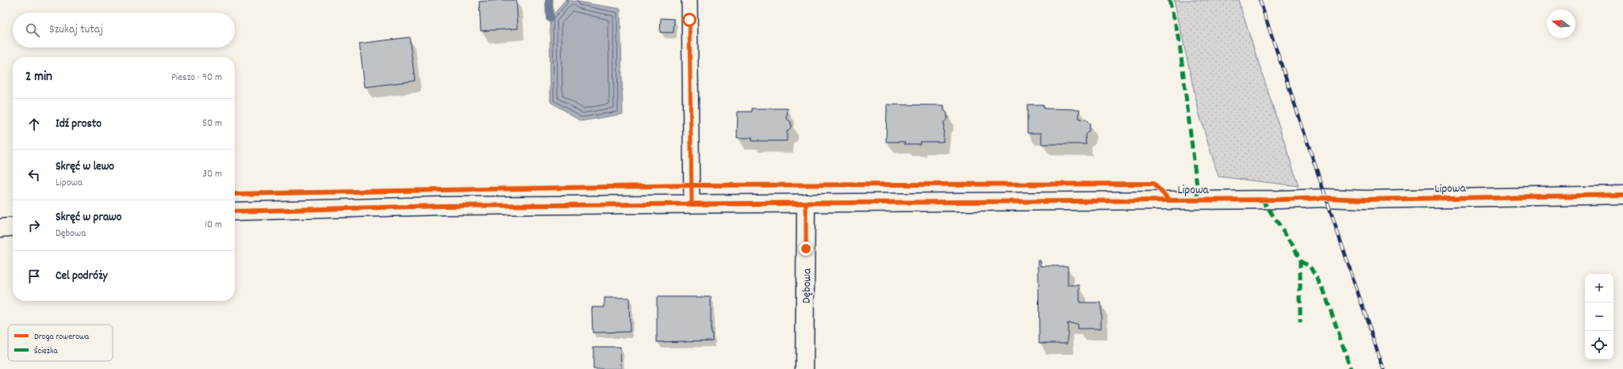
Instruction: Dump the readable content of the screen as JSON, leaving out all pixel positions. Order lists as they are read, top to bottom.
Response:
{
  "streets": {
    "street": ["Lipowa", "Dębowa"]
  },
  "crossings": [
    ["Lipowa", "Dębowa"]
  ],
  "legend": ["Droga rowerowa", "Ścieżka"],
  "north": "left",
  "page": {
    "search": "Szukaj tutaj",
    "heading": ["2 min", "Pieszo · 90 m"],
    "list": [
      ["Idź prosto", "50 m"],
      ["Skręć w lewo", "Lipowa", "30 m"],
      ["Skręć w prawo", "Dębowa", "10 m"],
      "Cel podróży"
    ],
    "map_buttons": ["+", "−"]
  }
}
